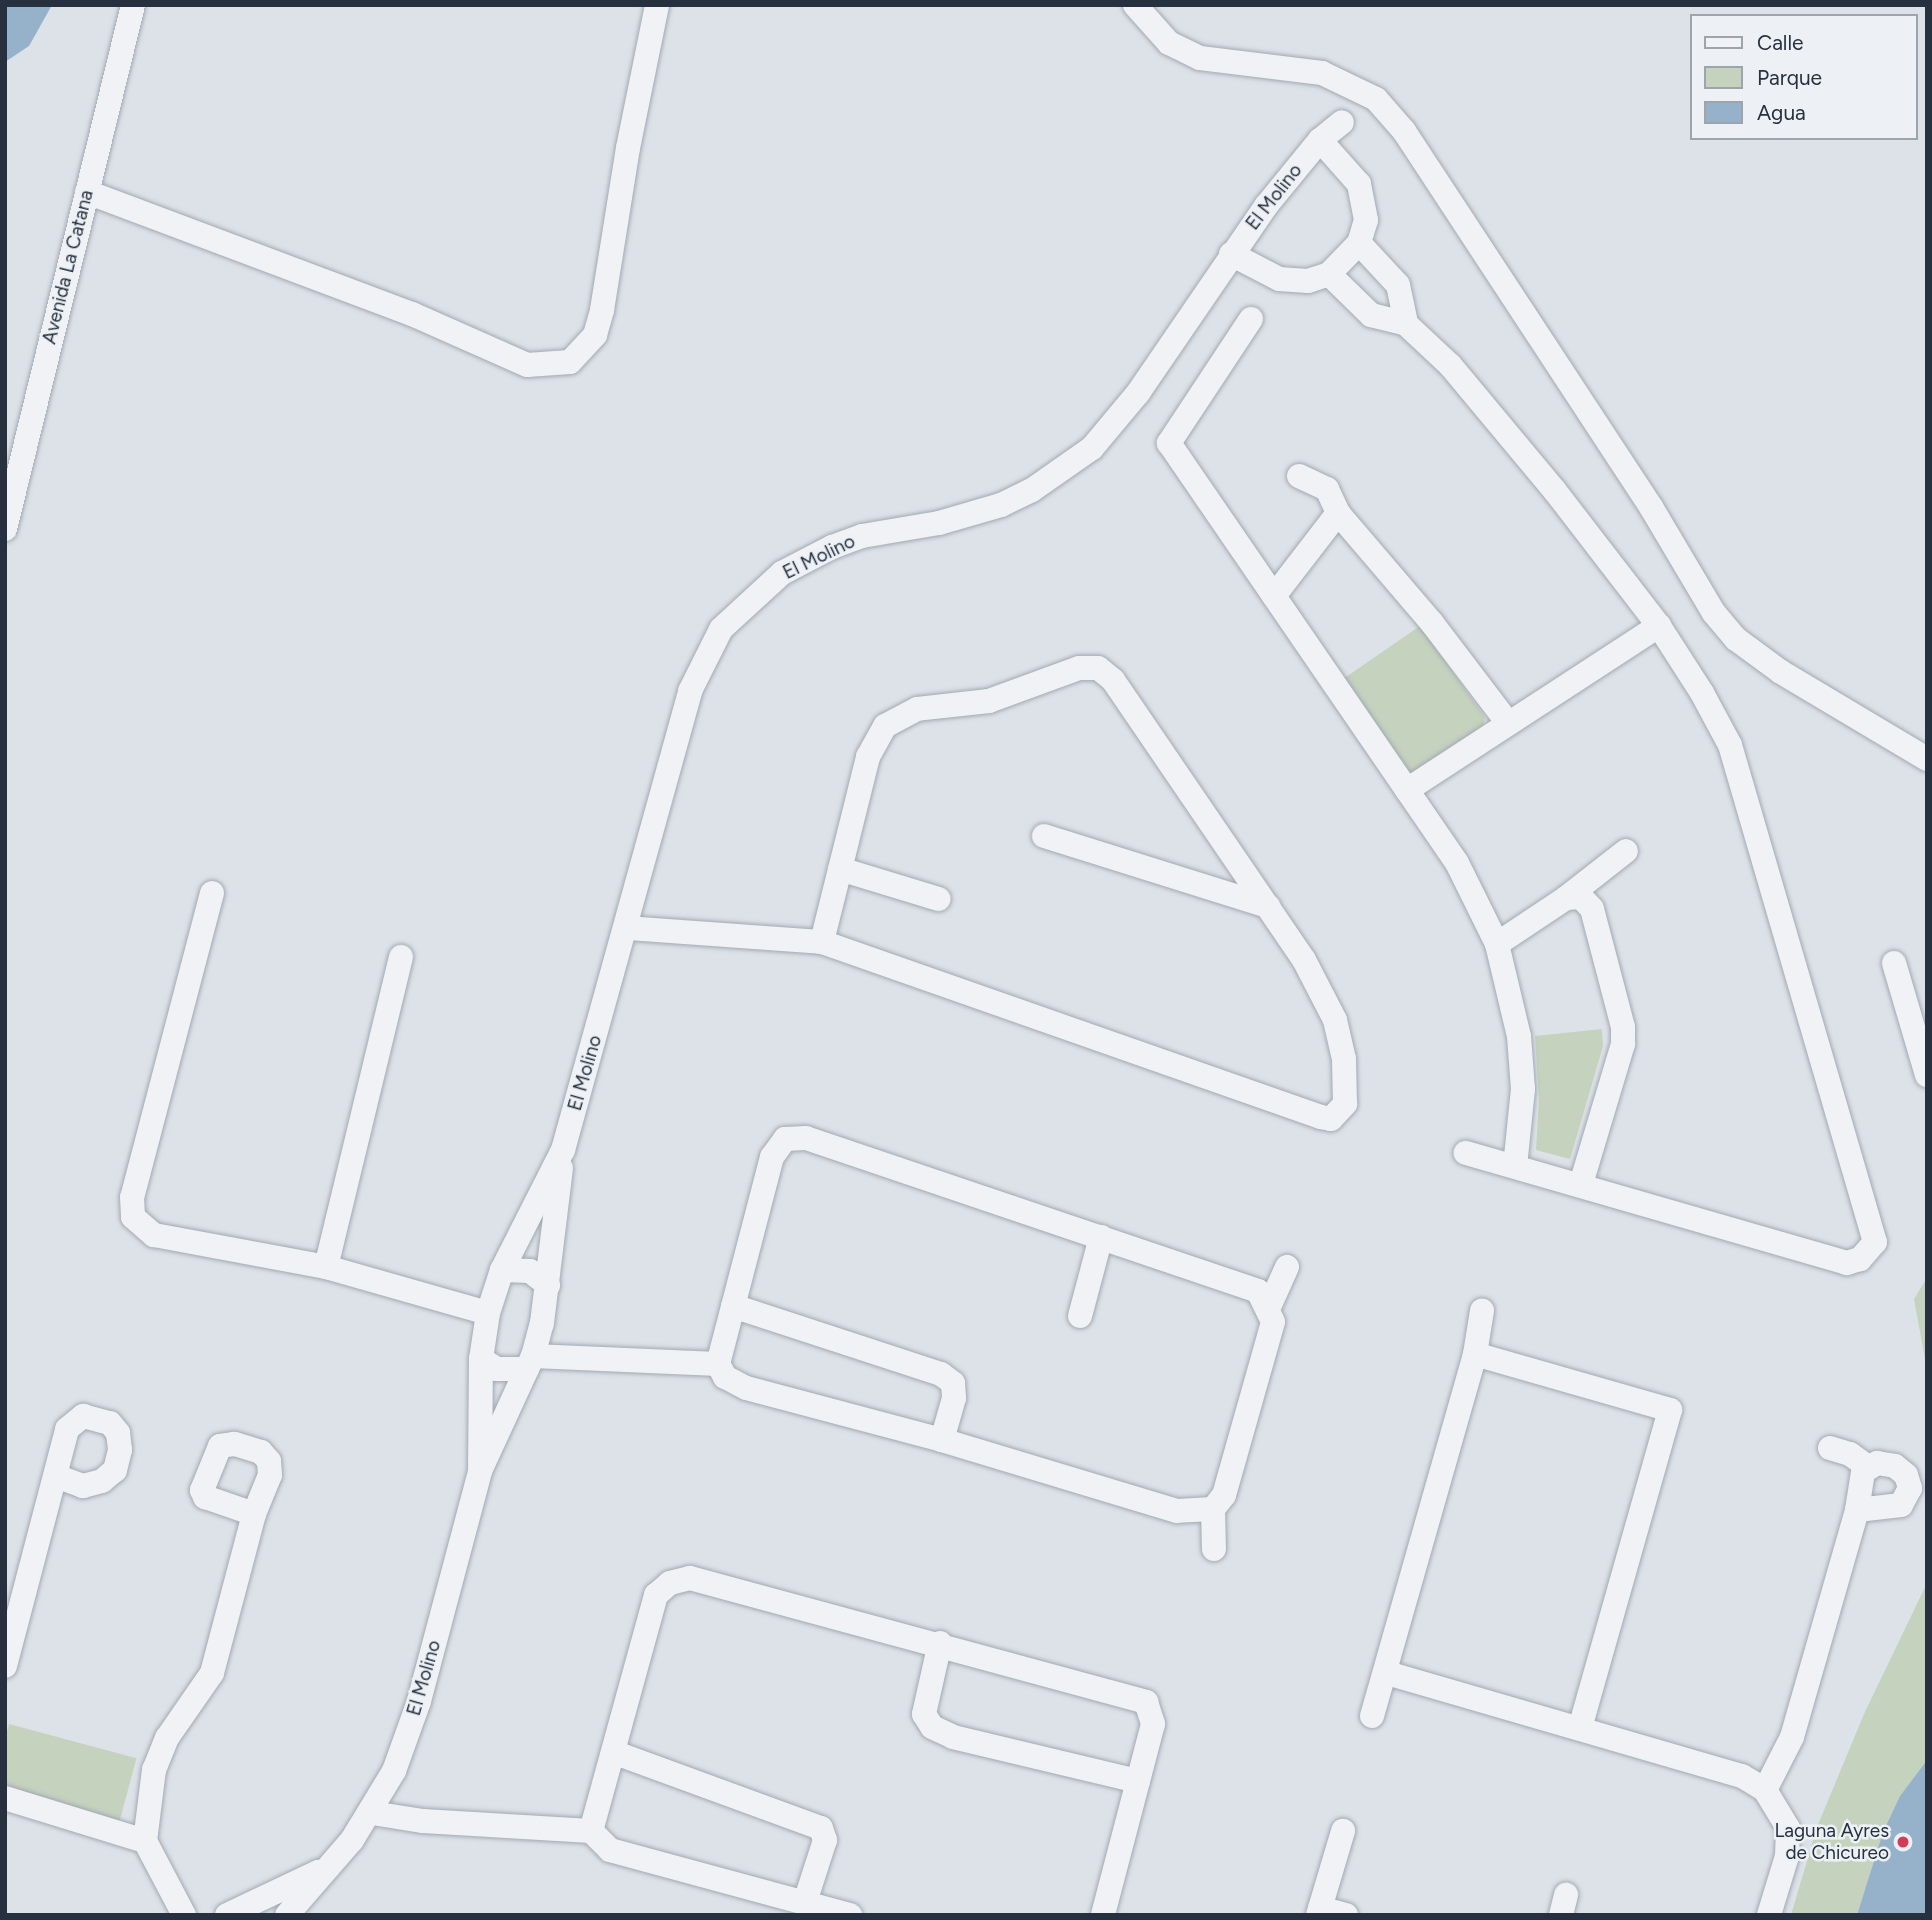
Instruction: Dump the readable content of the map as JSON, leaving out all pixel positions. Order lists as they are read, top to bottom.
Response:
{
  "streets": {
    "street": ["El Molino", "Avenida La Catana"]
  },
  "places": ["Laguna Ayres de Chicureo"],
  "legend": ["Calle", "Parque", "Agua"]
}
